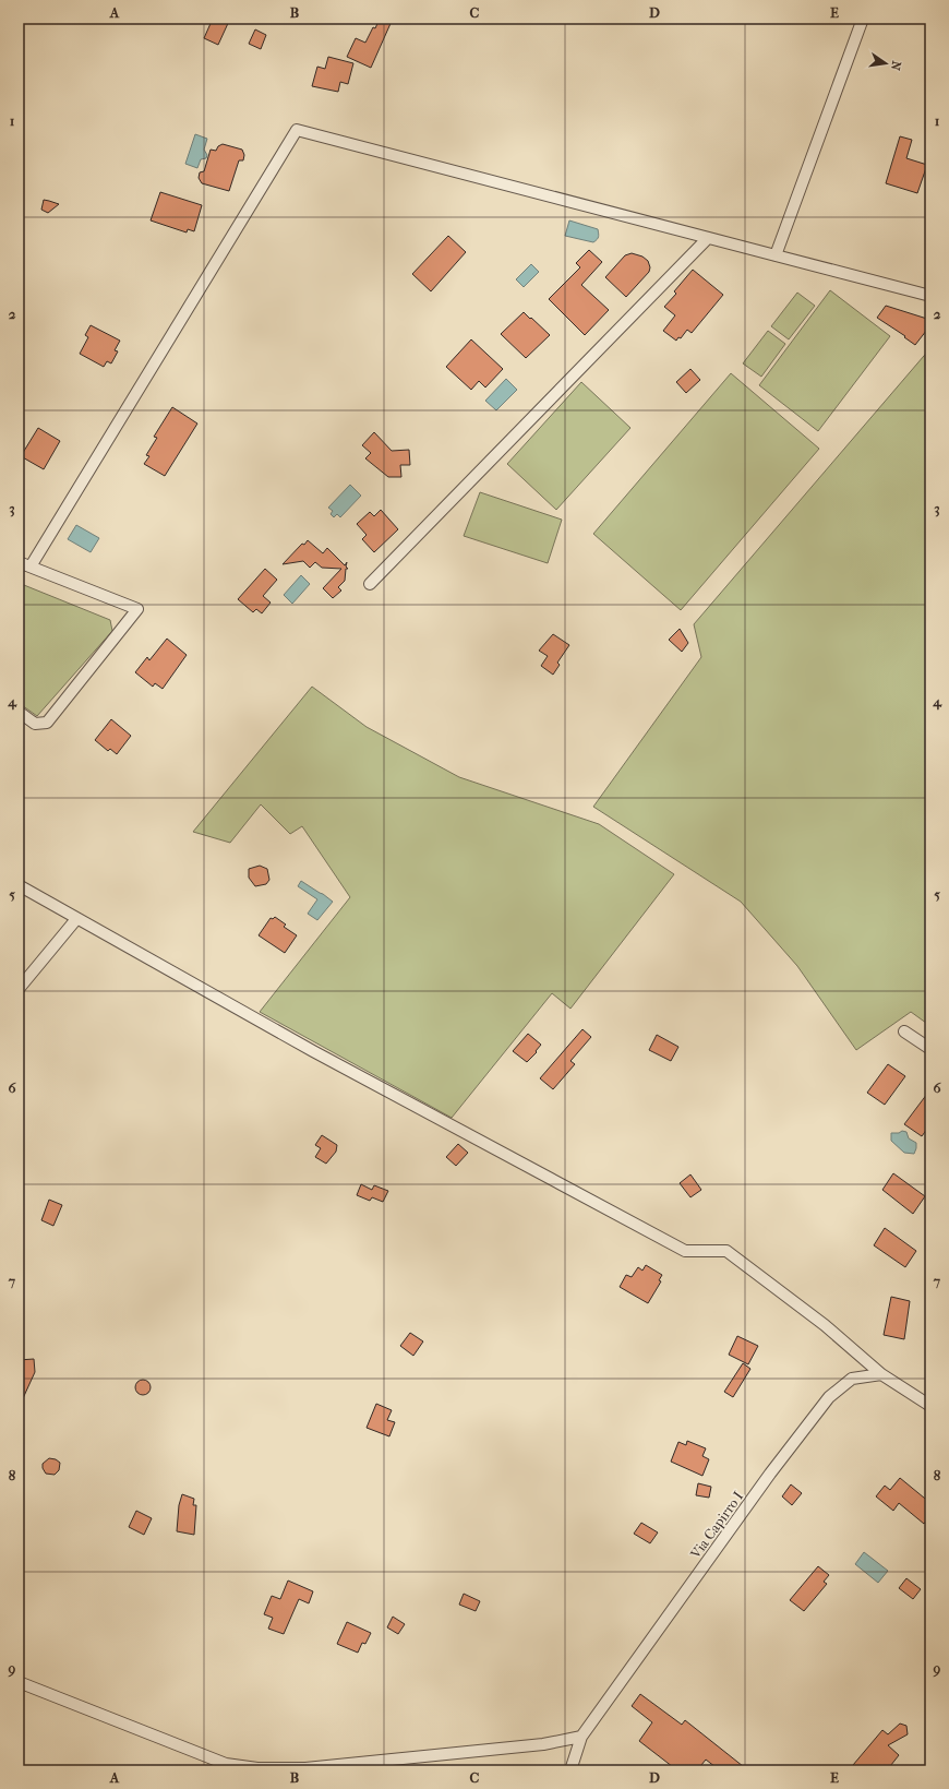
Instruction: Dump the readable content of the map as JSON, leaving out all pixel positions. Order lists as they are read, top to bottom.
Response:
{
  "streets": {
    "street": ["Via Capirro I"]
  },
  "north": "right",
  "grid": {
    "columns": [
      "A",
      "B",
      "C",
      "D",
      "E"
    ],
    "rows": [
      "1",
      "2",
      "3",
      "4",
      "5",
      "6",
      "7",
      "8",
      "9"
    ]
  }
}
